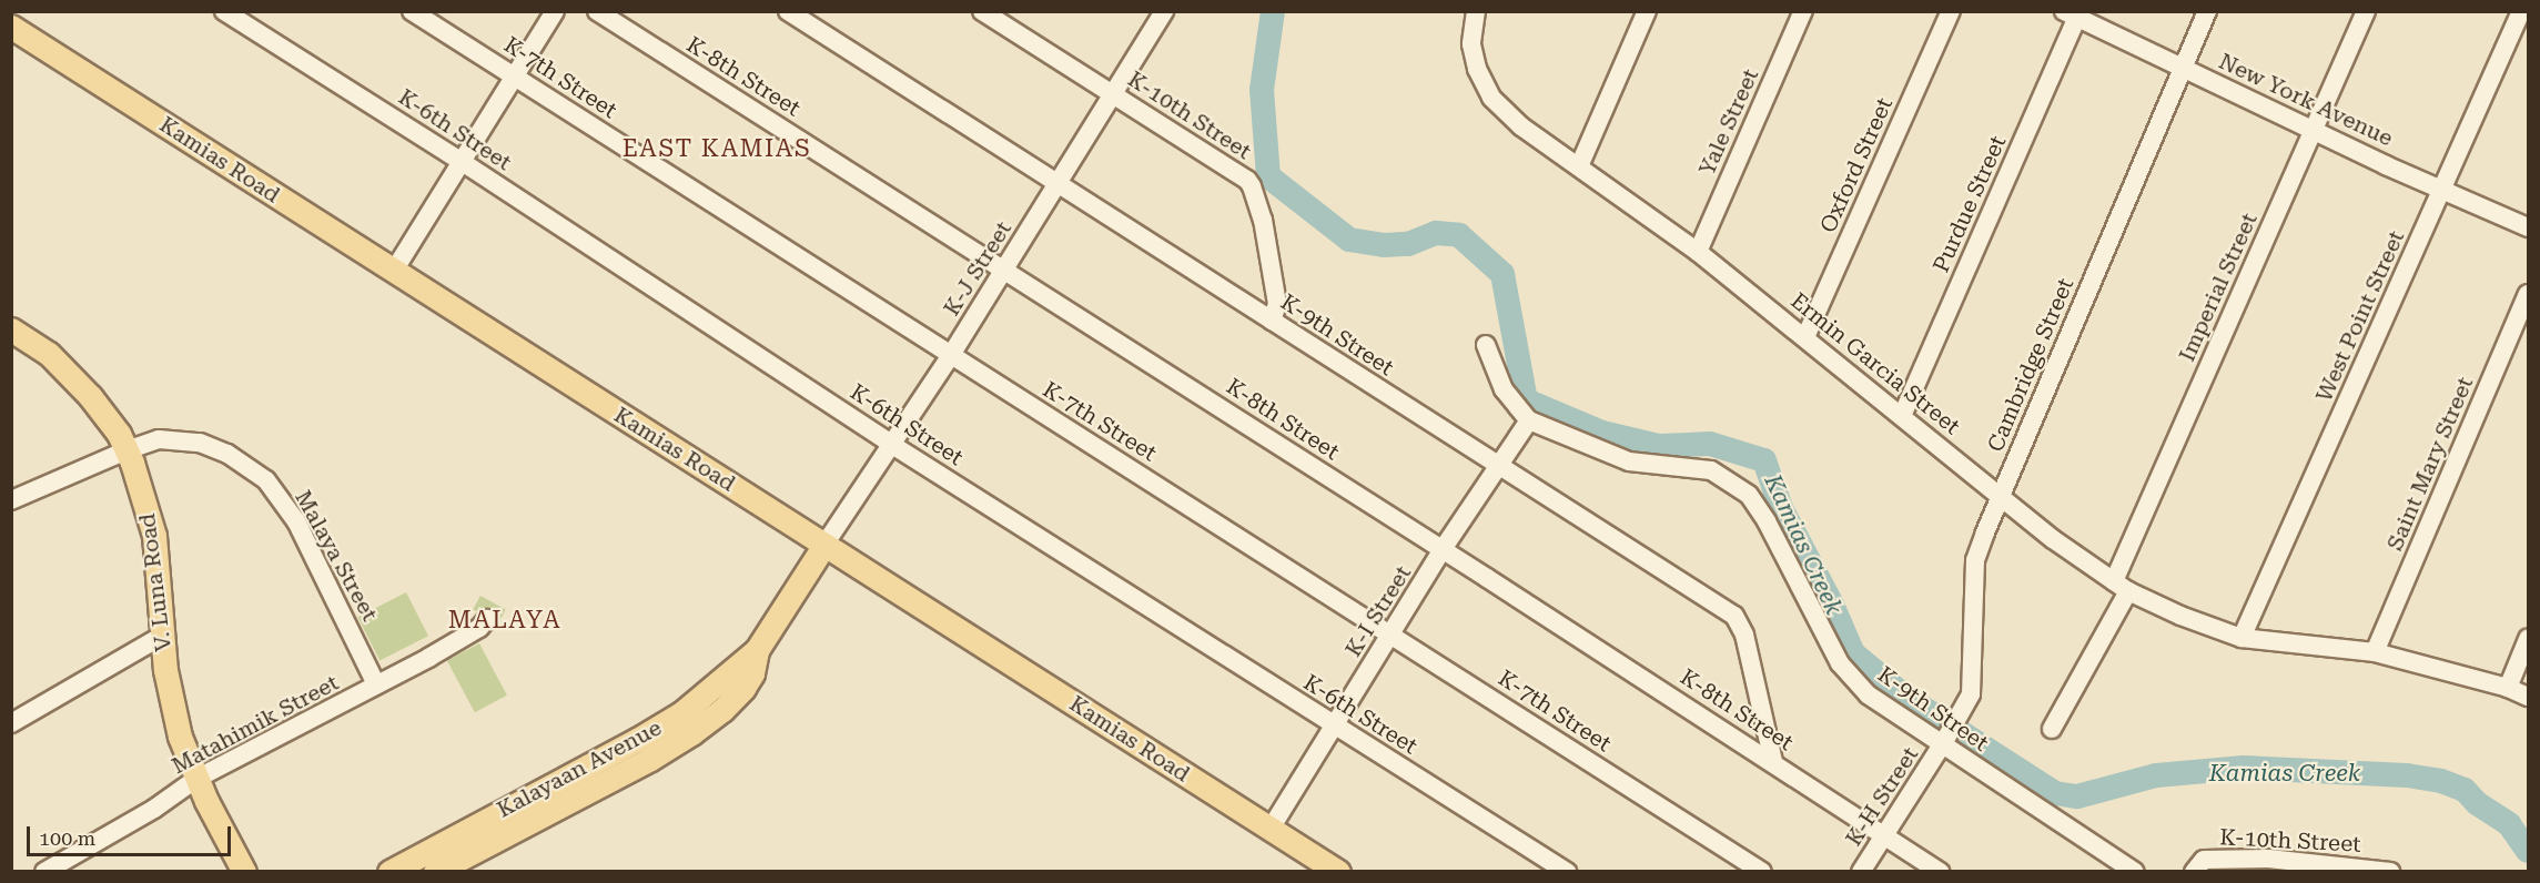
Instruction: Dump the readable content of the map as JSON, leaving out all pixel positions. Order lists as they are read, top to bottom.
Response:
{
  "streets": {
    "main road": ["Kamias Road", "V. Luna Road", "Kalayaan Avenue"],
    "street": [
      "K-8th Street",
      "K-7th Street",
      "New York Avenue",
      "K-10th Street",
      "Yale Street",
      "K-6th Street",
      "Oxford Street",
      "Purdue Street",
      "K-J Street",
      "Imperial Street",
      "West Point Street",
      "K-9th Street",
      "Ermin Garcia Street",
      "Cambridge Street",
      "Saint Mary Street",
      "Malaya Street",
      "K-I Street",
      "Matahimik Street",
      "K-H Street"
    ]
  },
  "crossings": [
    ["K-8th Street", "K-J Street"],
    ["K-8th Street", "K-9th Street"],
    ["K-8th Street", "K-I Street"],
    ["K-8th Street", "K-H Street"],
    ["K-7th Street", "K-J Street"],
    ["K-7th Street", "K-I Street"],
    ["New York Avenue", "Purdue Street"],
    ["New York Avenue", "Imperial Street"],
    ["New York Avenue", "West Point Street"],
    ["New York Avenue", "Cambridge Street"],
    ["K-10th Street", "K-J Street"],
    ["K-10th Street", "K-9th Street"],
    ["Yale Street", "Ermin Garcia Street"],
    ["K-6th Street", "K-J Street"],
    ["K-6th Street", "K-I Street"],
    ["Kamias Road", "K-J Street"],
    ["Kamias Road", "K-I Street"],
    ["Kamias Road", "Kalayaan Avenue"],
    ["Oxford Street", "Ermin Garcia Street"],
    ["Purdue Street", "Ermin Garcia Street"],
    ["K-J Street", "K-9th Street"],
    ["K-J Street", "Kalayaan Avenue"],
    ["Imperial Street", "Ermin Garcia Street"],
    ["West Point Street", "Ermin Garcia Street"],
    ["K-9th Street", "Cambridge Street"],
    ["K-9th Street", "K-I Street"],
    ["K-9th Street", "K-H Street"],
    ["Ermin Garcia Street", "Cambridge Street"],
    ["Ermin Garcia Street", "Saint Mary Street"],
    ["Cambridge Street", "K-H Street"],
    ["Malaya Street", "V. Luna Road"],
    ["Malaya Street", "Matahimik Street"],
    ["V. Luna Road", "Matahimik Street"]
  ],
  "districts": ["EAST KAMIAS", "MALAYA"],
  "water": ["Kamias Creek"],
  "scale_bar": "100 m"
}
